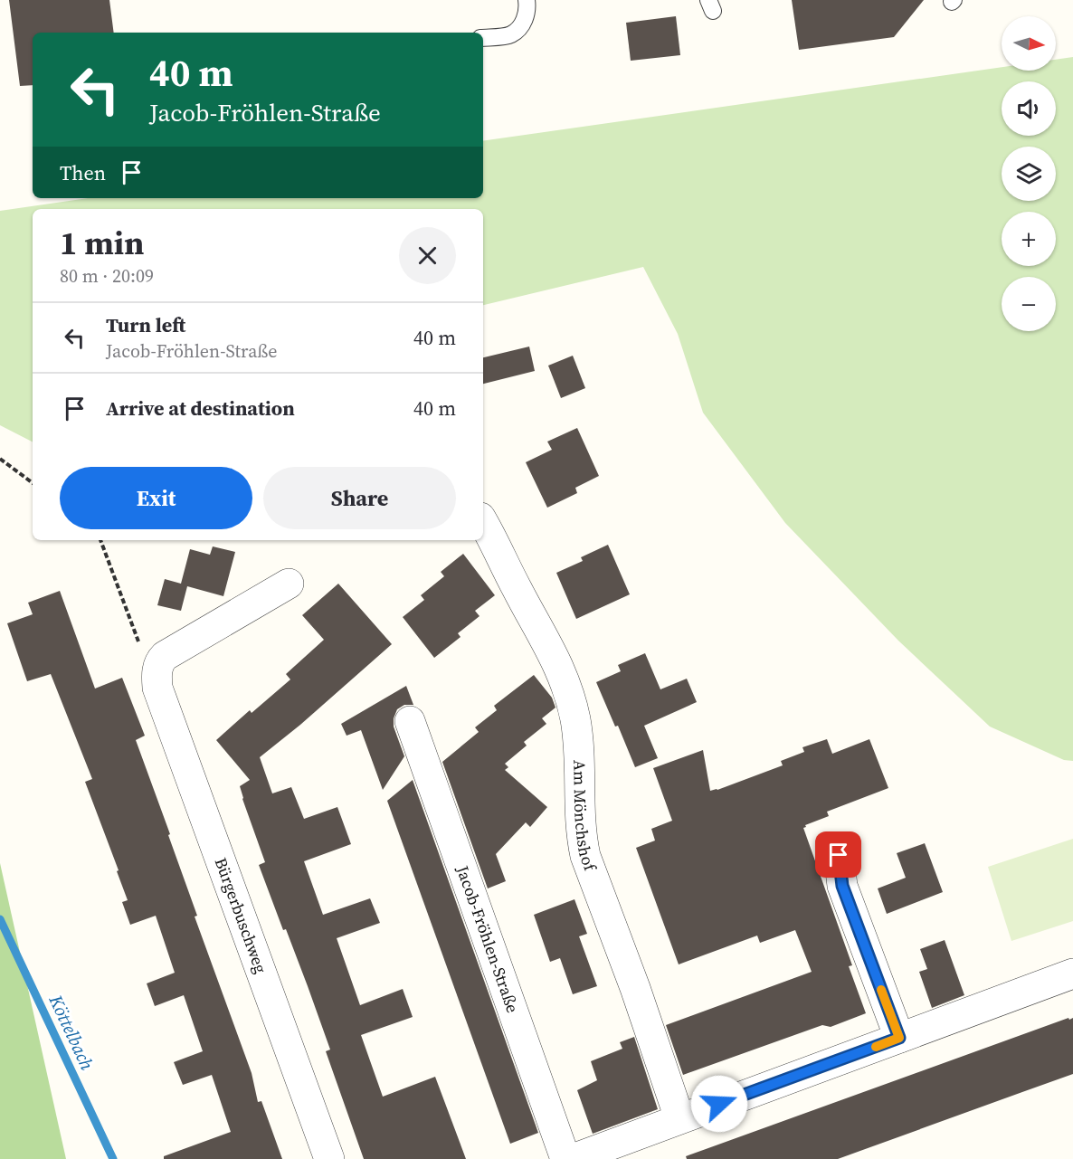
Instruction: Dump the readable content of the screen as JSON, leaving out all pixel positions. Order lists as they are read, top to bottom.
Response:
{
  "streets": {
    "street": ["Am Mönchshof", "Bürgerbuschweg", "Jacob-Fröhlen-Straße"]
  },
  "water": ["Köttelbach"],
  "north": "right",
  "page": {
    "map_buttons": ["+", "−"],
    "turn": ["40 m", "Jacob-Fröhlen-Straße"],
    "then": "Then",
    "heading": ["1 min", "80 m · 20:09"],
    "list": [
      {
        "name": "Turn left",
        "note": "Jacob-Fröhlen-Straße",
        "value": "40 m"
      },
      {
        "name": "Arrive at destination",
        "value": "40 m"
      }
    ],
    "buttons": ["Exit", "Share"]
  }
}
